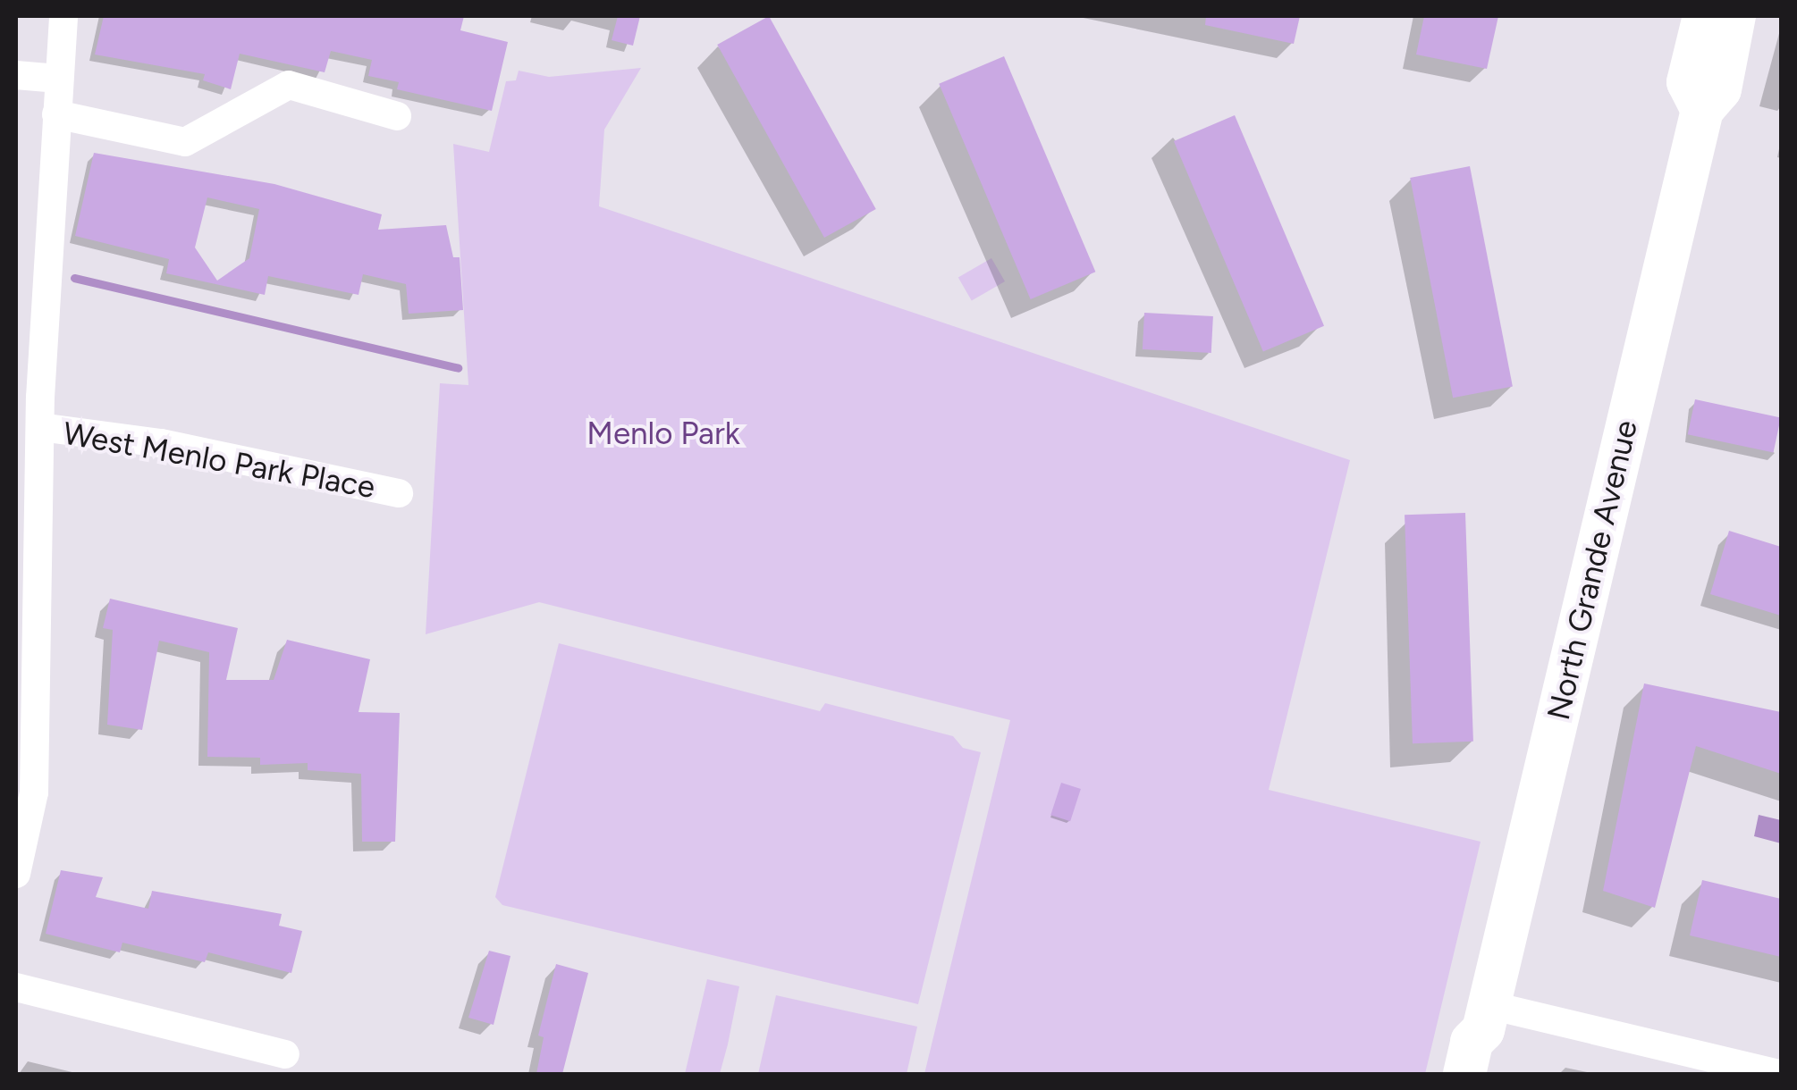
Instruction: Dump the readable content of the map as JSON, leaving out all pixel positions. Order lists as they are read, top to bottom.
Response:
{
  "streets": {
    "main road": ["North Grande Avenue"],
    "street": ["West Menlo Park Place"]
  },
  "parks": ["Menlo Park"]
}
